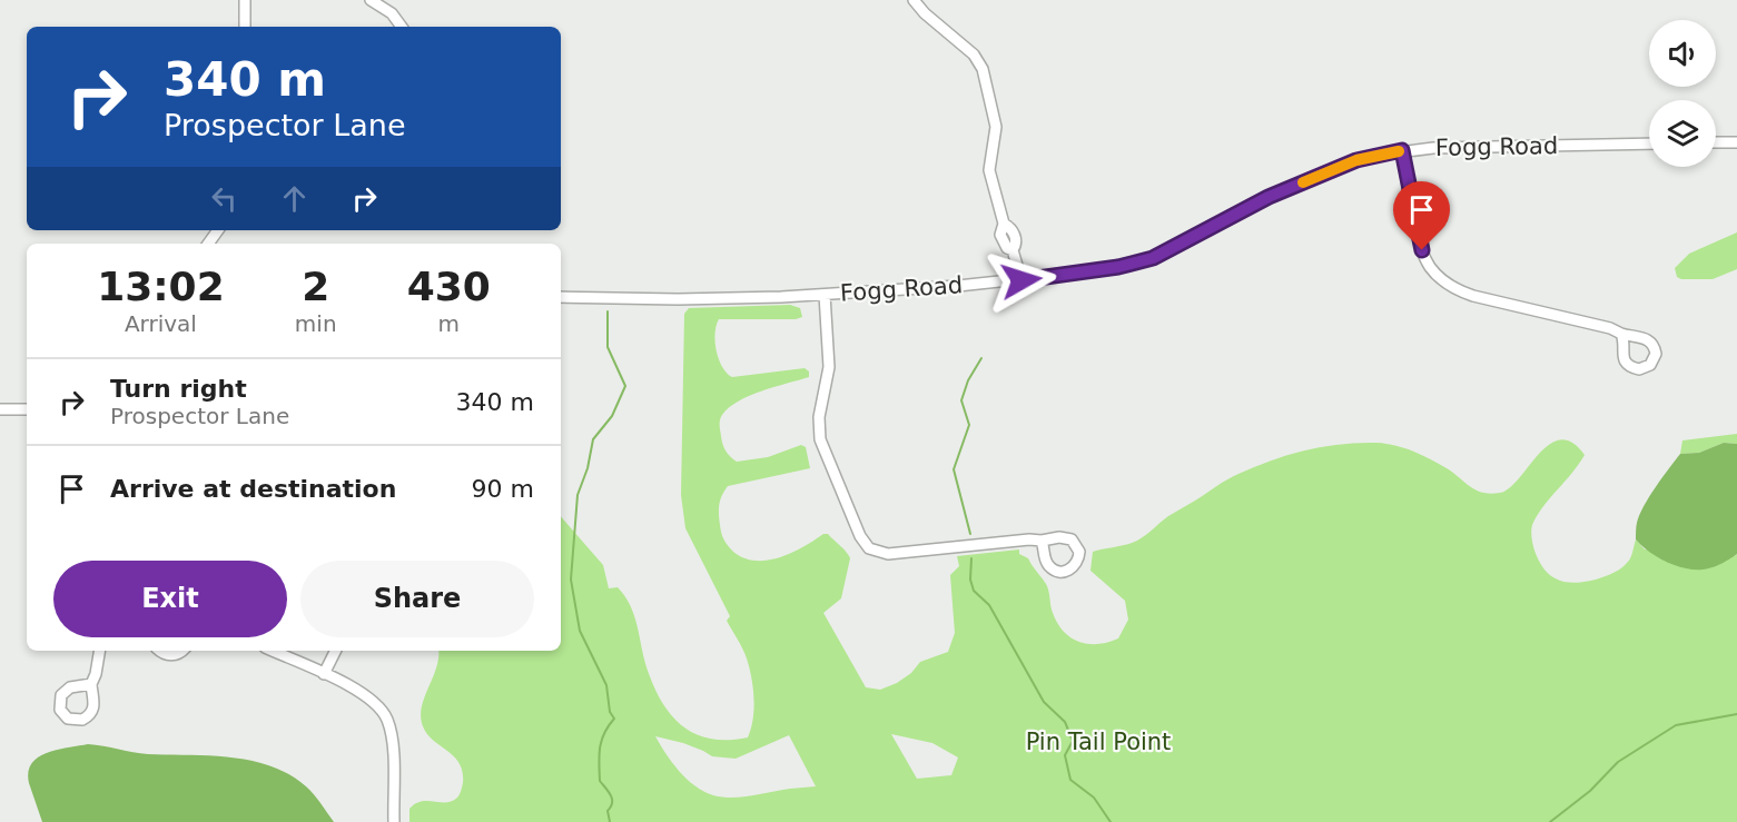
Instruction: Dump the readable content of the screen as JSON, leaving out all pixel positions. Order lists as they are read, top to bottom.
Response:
{
  "streets": {
    "street": ["Fogg Road"]
  },
  "parks": ["Pin Tail Point"],
  "page": {
    "turn": ["340 m", "Prospector Lane"],
    "eta": [
      "13:02",
      "Arrival",
      "2",
      "min",
      "430",
      "m"
    ],
    "list": [
      {
        "name": "Turn right",
        "note": "Prospector Lane",
        "value": "340 m"
      },
      {
        "name": "Arrive at destination",
        "value": "90 m"
      }
    ],
    "buttons": ["Exit", "Share"]
  }
}
